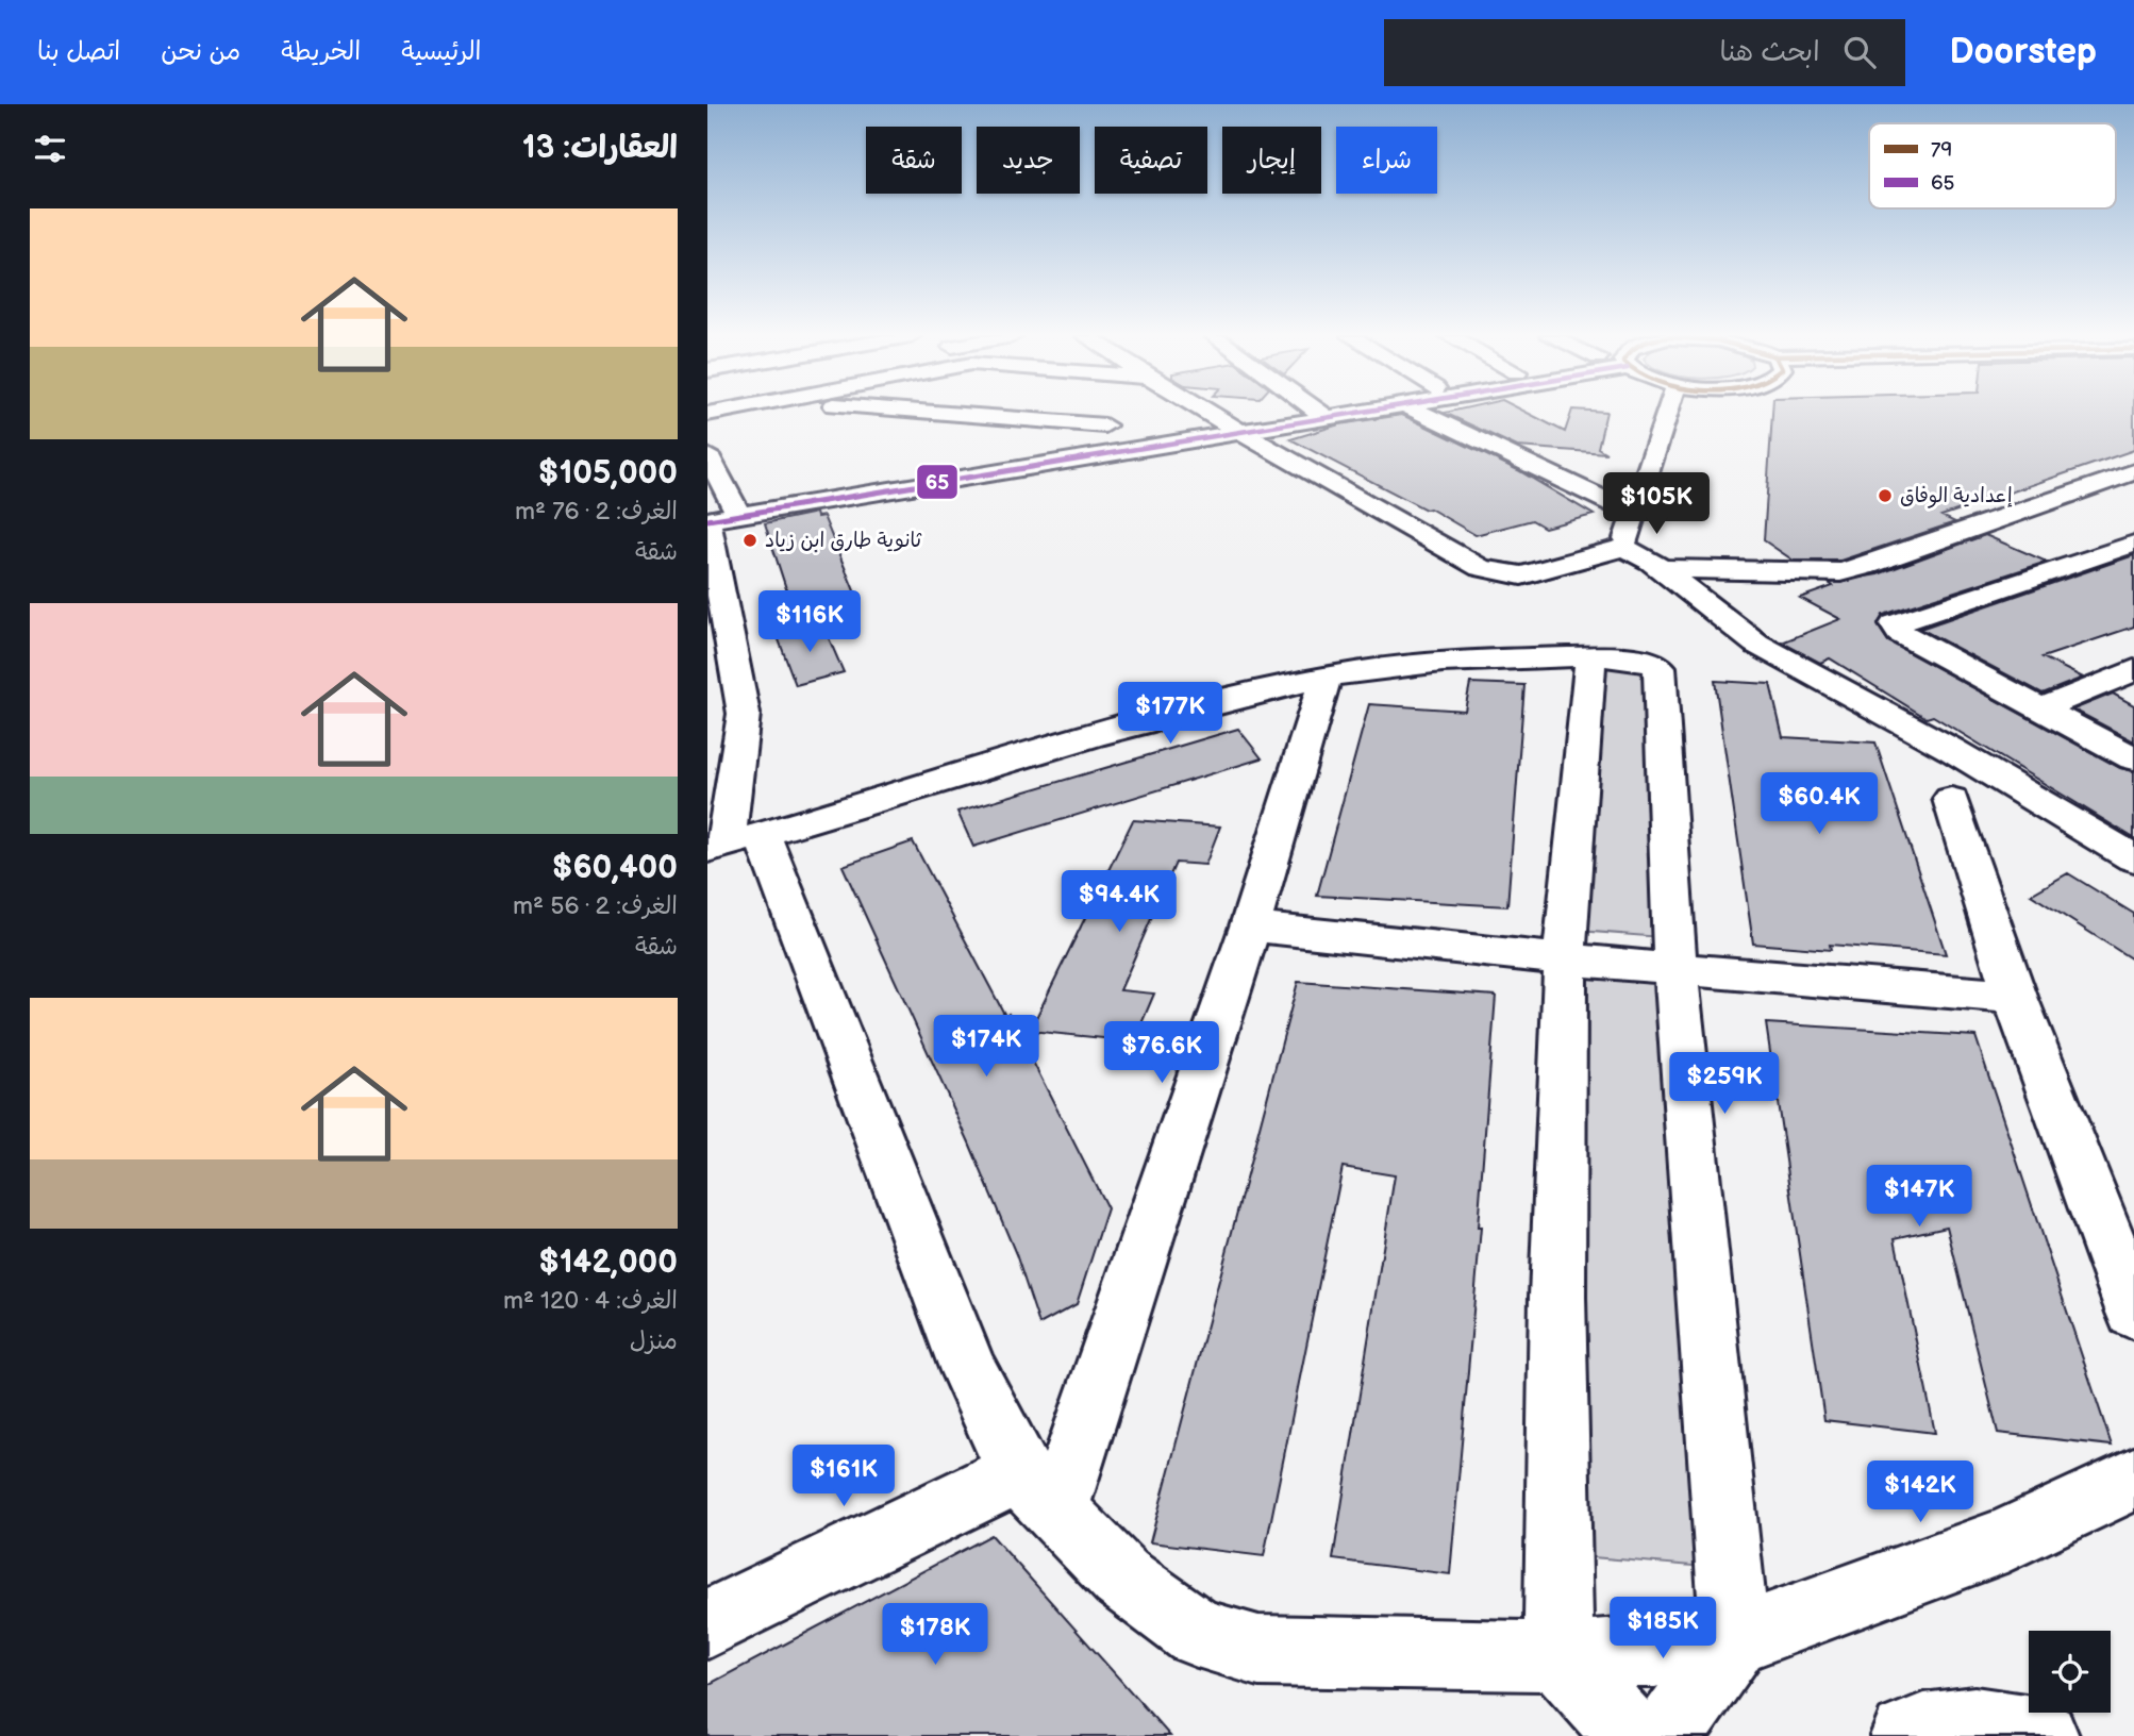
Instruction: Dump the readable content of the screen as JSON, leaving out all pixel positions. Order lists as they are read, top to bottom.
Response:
{
  "places": ["إعدادية الوفاق", "ثانوية طارق ابن زياد"],
  "lines": ["transit line 65"],
  "legend": ["79", "65"],
  "page": {
    "header": "Doorstep",
    "search": "ابحث هنا",
    "nav": [
      "الرئيسية",
      "الخريطة",
      "من نحن",
      "اتصل بنا"
    ],
    "heading": "العقارات: 13",
    "chip": [
      "شراء",
      "إيجار",
      "تصفية",
      "جديد",
      "شقة"
    ],
    "list": [
      {
        "name": "$105,000",
        "note": "الغرف: 2 · 76 m² · شقة"
      },
      {
        "name": "$60,400",
        "note": "الغرف: 2 · 56 m² · شقة"
      },
      {
        "name": "$142,000",
        "note": "الغرف: 4 · 120 m² · منزل"
      }
    ],
    "price": [
      "$105K",
      "$116K",
      "$177K",
      "$60.4K",
      "$94.4K",
      "$174K",
      "$76.6K",
      "$259K",
      "$147K",
      "$161K",
      "$142K",
      "$185K",
      "$178K"
    ]
  }
}
